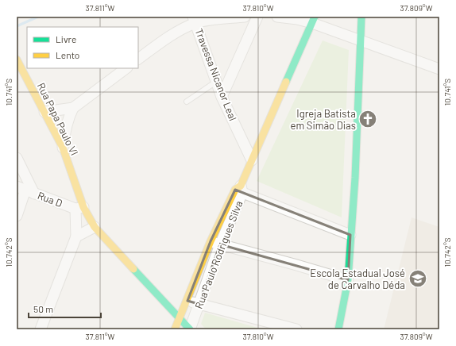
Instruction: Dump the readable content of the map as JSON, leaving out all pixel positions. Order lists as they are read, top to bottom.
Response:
{
  "streets": {
    "street": [
      "Travessa Nicanor Leal",
      "Rua Papa Paulo VI",
      "Rua D",
      "Rua Paulo Rodrigues Silva"
    ]
  },
  "crossings": [
    ["Rua Papa Paulo VI", "Rua D"],
    ["Rua Papa Paulo VI", "Rua Paulo Rodrigues Silva"]
  ],
  "places": {
    "church": ["Igreja Batista em Simão Dias"],
    "school or university": ["Escola Estadual José de Carvalho Déda"]
  },
  "legend": ["Livre", "Lento"],
  "scale_bar": "50 m",
  "coordinates": [
    "37.811°W",
    "37.810°W",
    "37.809°W",
    "10.741°S",
    "10.742°S"
  ]
}
